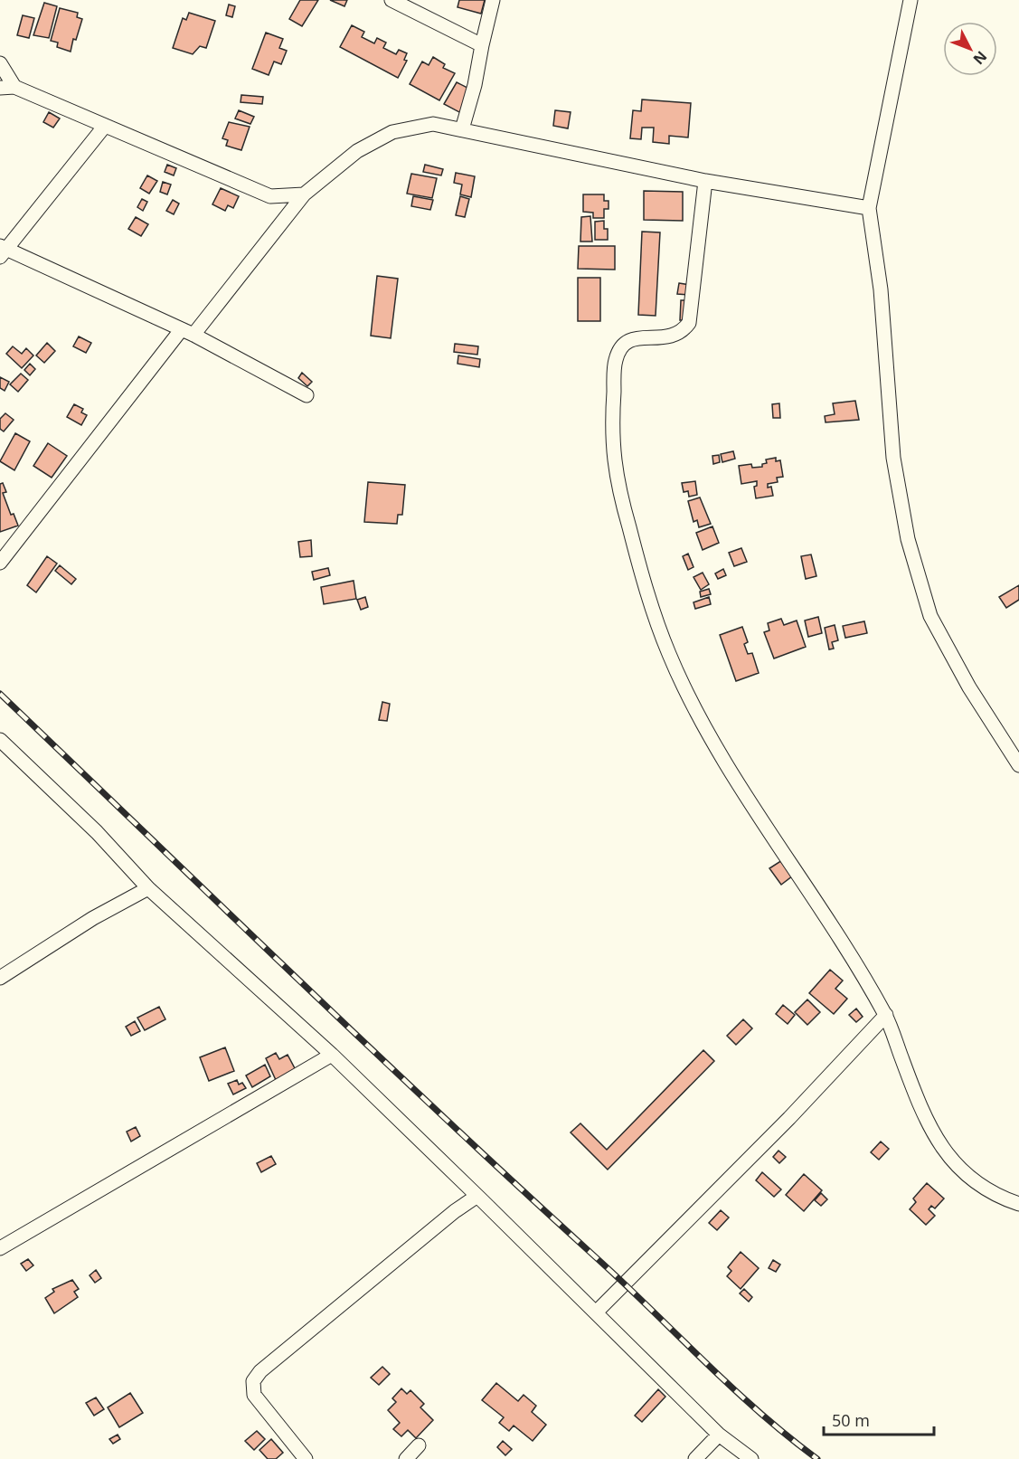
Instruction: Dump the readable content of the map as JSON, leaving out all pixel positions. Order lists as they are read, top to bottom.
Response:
{
  "scale_bar": "50 m",
  "north": "bottom right"
}
